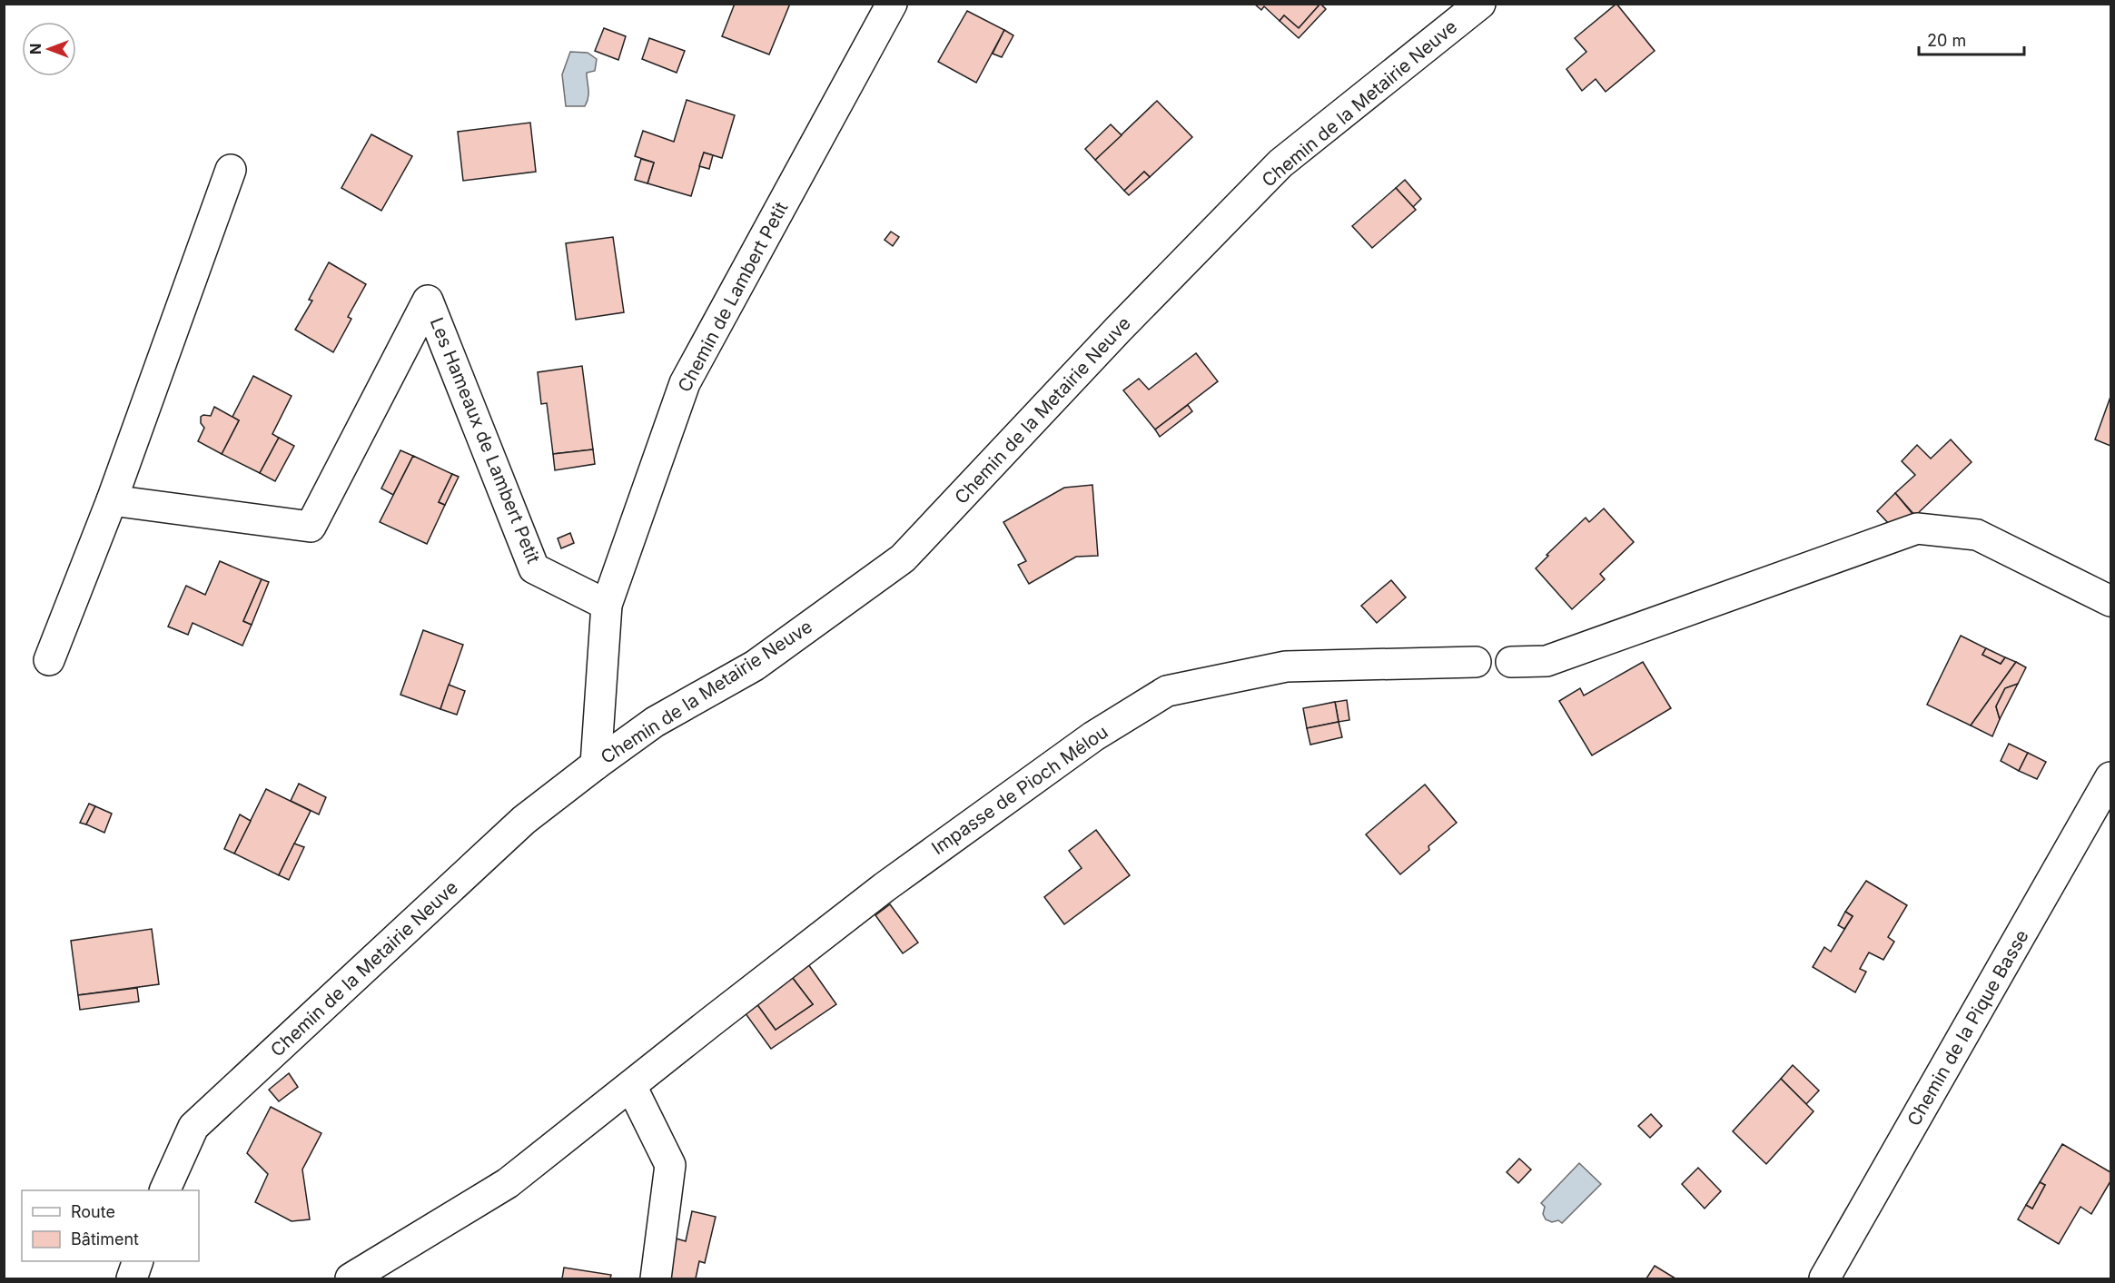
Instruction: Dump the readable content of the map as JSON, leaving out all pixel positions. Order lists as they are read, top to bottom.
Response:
{
  "streets": {
    "street": [
      "Chemin de la Metairie Neuve",
      "Chemin de Lambert Petit",
      "Les Hameaux de Lambert Petit",
      "Impasse de Pioch Mélou",
      "Chemin de la Pique Basse"
    ]
  },
  "crossings": [
    ["Chemin de Lambert Petit", "Les Hameaux de Lambert Petit"]
  ],
  "legend": ["Route", "Bâtiment"],
  "scale_bar": "20 m",
  "north": "left"
}
